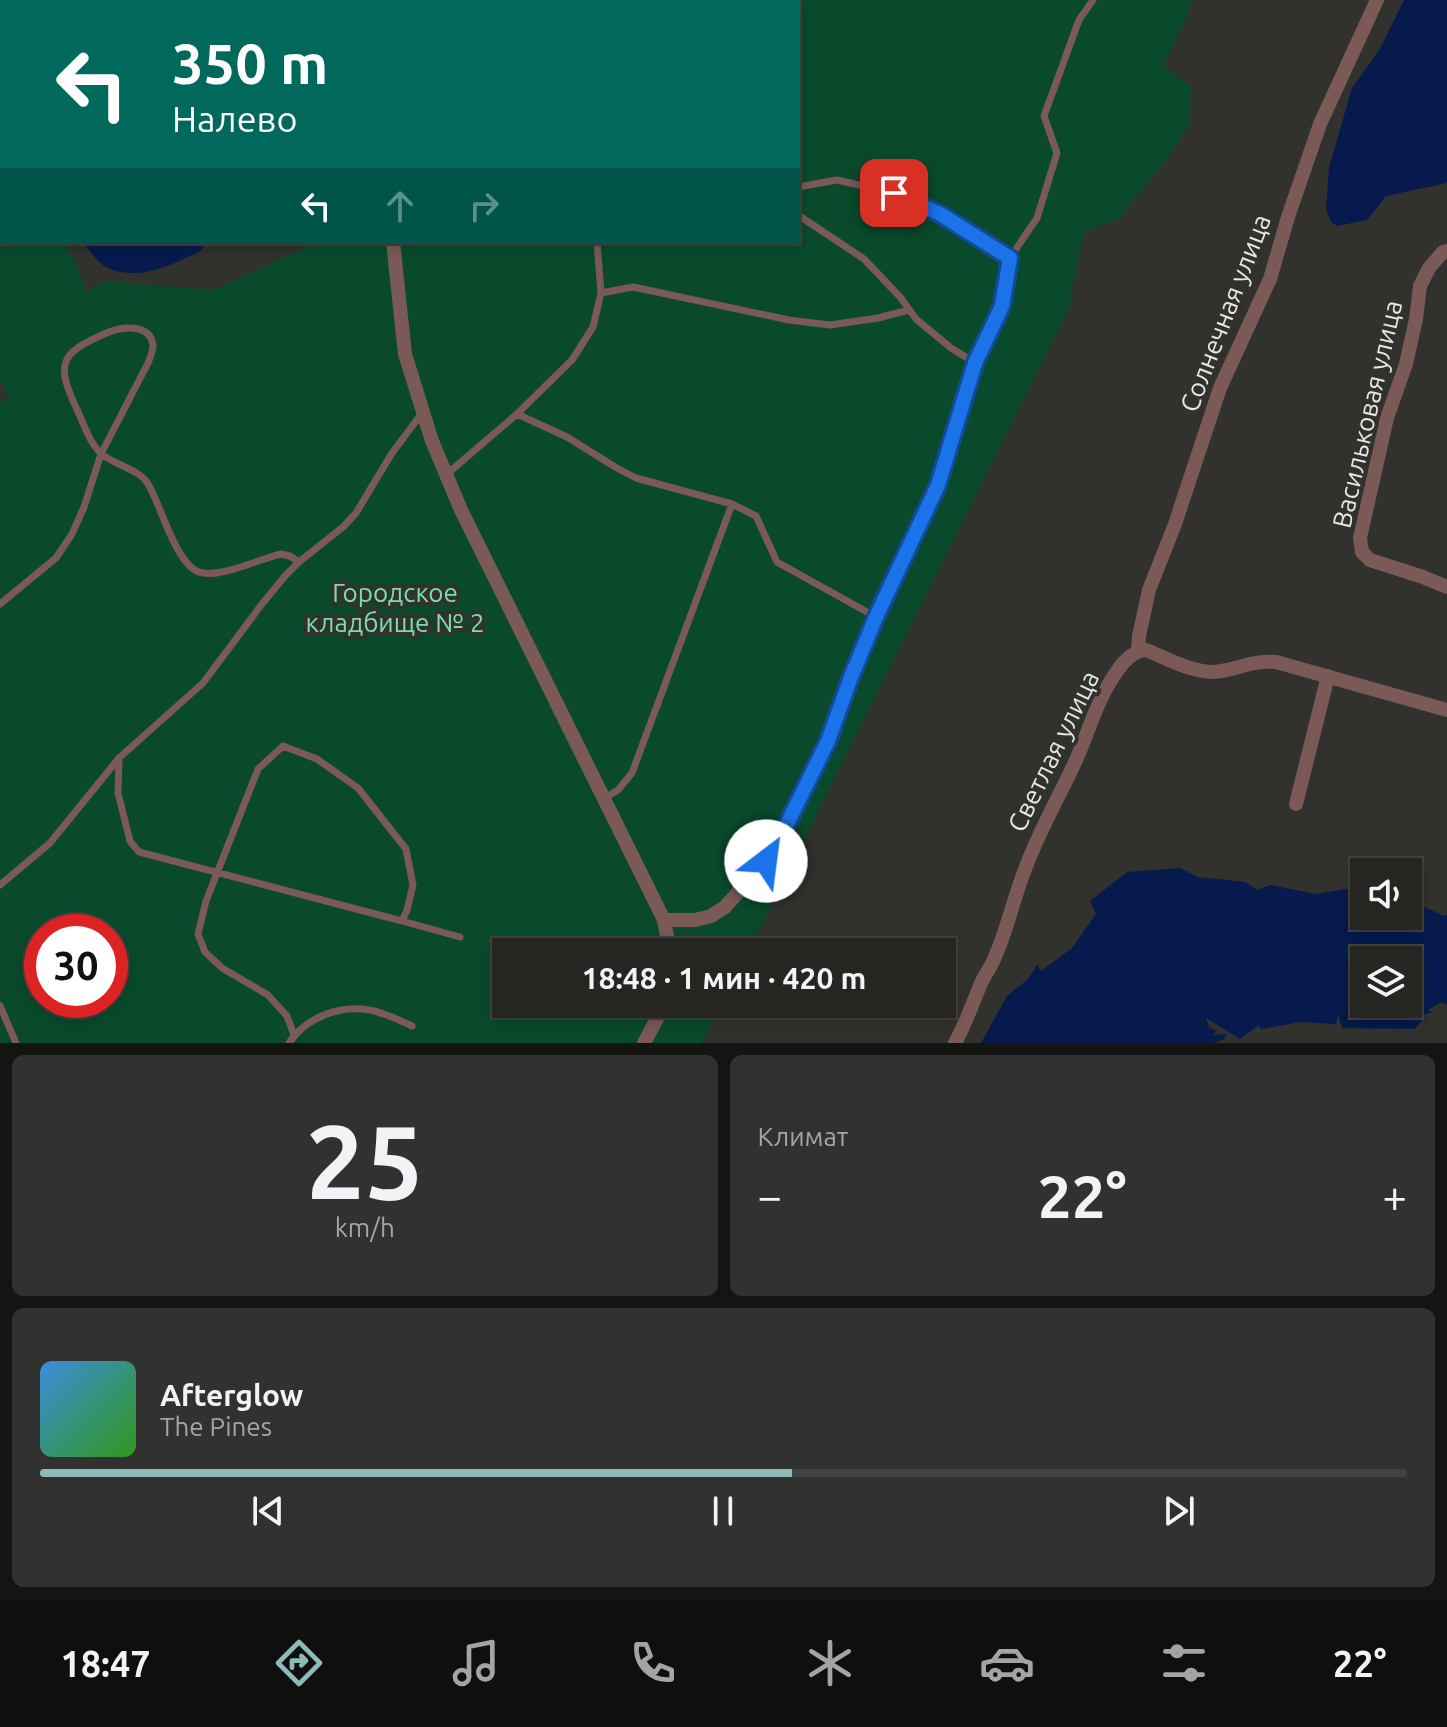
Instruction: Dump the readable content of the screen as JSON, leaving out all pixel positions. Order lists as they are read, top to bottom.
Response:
{
  "streets": {
    "street": ["Солнечная улица", "Васильковая улица", "Светлая улица"]
  },
  "crossings": [
    ["Солнечная улица", "Светлая улица"]
  ],
  "parks": ["Городское кладбище № 2"],
  "page": {
    "turn": ["350 m", "Налево"],
    "limit": "30",
    "trip": "18:48 · 1 мин · 420 m",
    "tile": [
      ["25", "km/h"],
      "Климат"
    ],
    "heat": ["−", "22°", "+"],
    "song": ["Afterglow", "The Pines"],
    "tabs": ["18:47", "22°"]
  }
}
